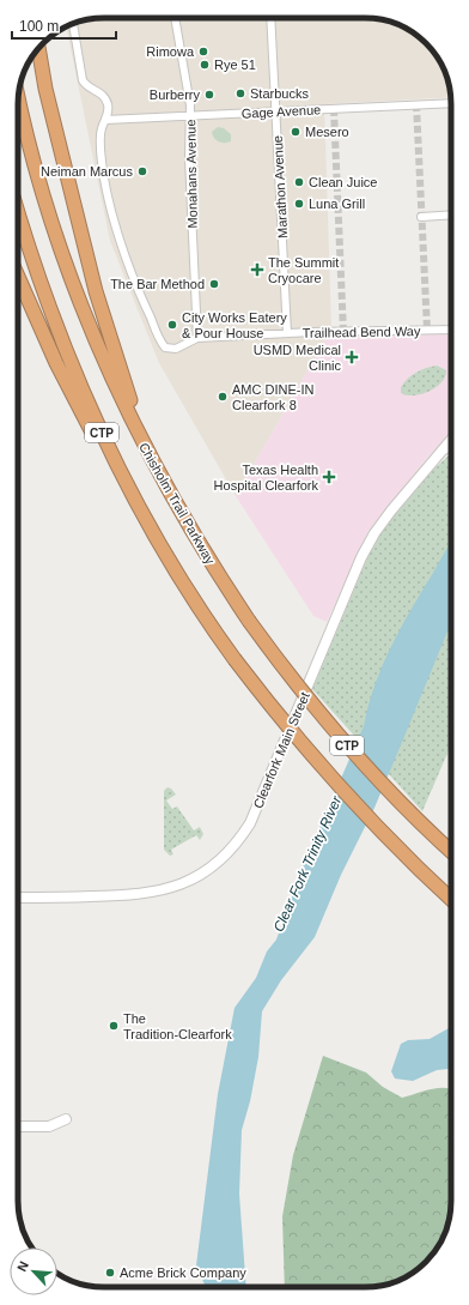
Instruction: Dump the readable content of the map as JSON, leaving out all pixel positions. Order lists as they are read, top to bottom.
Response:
{
  "streets": {
    "highway": ["CTP", "Chisholm Trail Parkway"],
    "street": [
      "Gage Avenue",
      "Monahans Avenue",
      "Marathon Avenue",
      "Trailhead Bend Way",
      "Clearfork Main Street"
    ]
  },
  "crossings": [
    ["Gage Avenue", "Monahans Avenue"],
    ["Gage Avenue", "Marathon Avenue"],
    ["Gage Avenue", "Trailhead Bend Way"],
    ["Monahans Avenue", "Trailhead Bend Way"],
    ["Marathon Avenue", "Trailhead Bend Way"]
  ],
  "water": ["Clear Fork Trinity River"],
  "places": {
    "other": [
      "Rimowa",
      "Rye 51",
      "Starbucks",
      "Burberry",
      "Mesero",
      "Neiman Marcus",
      "Clean Juice",
      "Luna Grill",
      "The Bar Method",
      "City Works Eatery & Pour House",
      "AMC DINE-IN Clearfork 8",
      "The Tradition-Clearfork",
      "Acme Brick Company"
    ],
    "health": ["The Summit Cryocare", "USMD Medical Clinic", "Texas Health Hospital Clearfork"]
  },
  "scale_bar": "100 m",
  "north": "top left"
}
